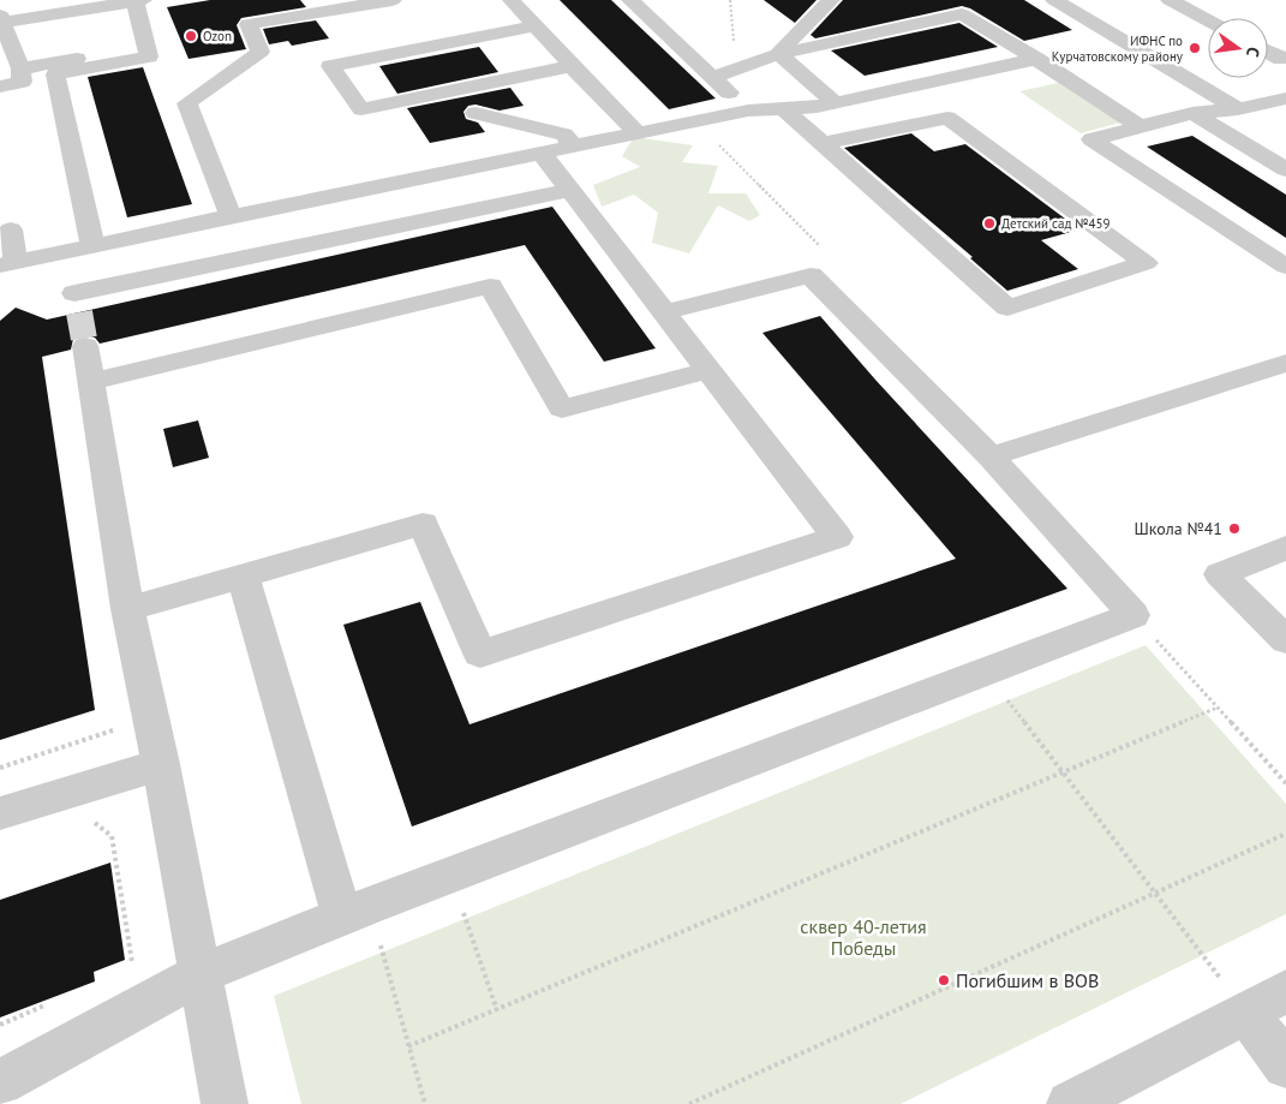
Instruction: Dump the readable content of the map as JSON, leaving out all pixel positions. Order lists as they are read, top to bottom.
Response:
{
  "parks": ["сквер 40-летия Победы"],
  "places": [
    "Ozon",
    "ИФНС по Курчатовскому району",
    "Детский сад №459",
    "Школа №41",
    "Погибшим в ВОВ"
  ],
  "north": "right"
}
